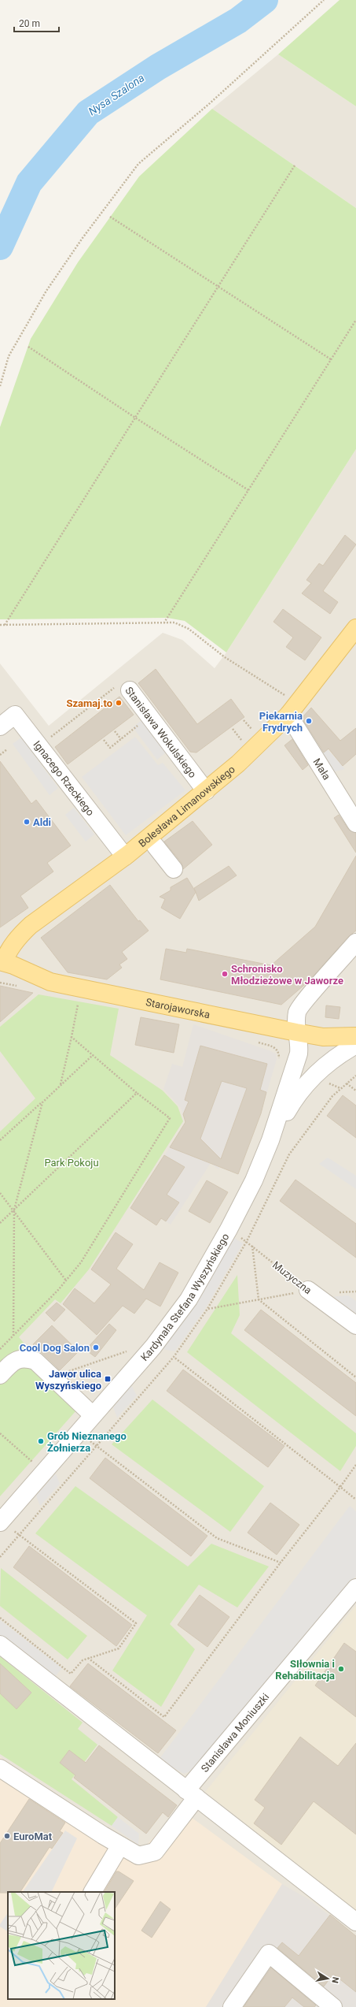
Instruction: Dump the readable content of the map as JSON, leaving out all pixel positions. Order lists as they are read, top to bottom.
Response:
{
  "streets": {
    "main road": ["Bolesława Limanowskiego", "Starojaworska"],
    "street": [
      "Stanisława Wokulskiego",
      "Mała",
      "Ignacego Rzeckiego",
      "Muzyczna",
      "Kardynała Stefana Wyszyńskiego",
      "Stanisława Moniuszki"
    ]
  },
  "crossings": [
    ["Stanisława Wokulskiego", "Ignacego Rzeckiego"],
    ["Stanisława Wokulskiego", "Bolesława Limanowskiego"],
    ["Mała", "Bolesława Limanowskiego"],
    ["Ignacego Rzeckiego", "Bolesława Limanowskiego"],
    ["Bolesława Limanowskiego", "Starojaworska"],
    ["Starojaworska", "Kardynała Stefana Wyszyńskiego"],
    ["Muzyczna", "Kardynała Stefana Wyszyńskiego"]
  ],
  "water": ["Nysa Szalona"],
  "parks": ["Park Pokoju"],
  "places": {
    "other": [
      "Szamaj.to",
      "Piekarnia Frydrych",
      "Aldi",
      "Schronisko Młodzieżowe w Jaworze",
      "Cool Dog Salon",
      "Grób Nieznanego Żołnierza",
      "SIłownia i Rehabilitacja",
      "EuroMat"
    ],
    "transit": ["Jawor ulica Wyszyńskiego"]
  },
  "scale_bar": "20 m",
  "north": "right"
}
